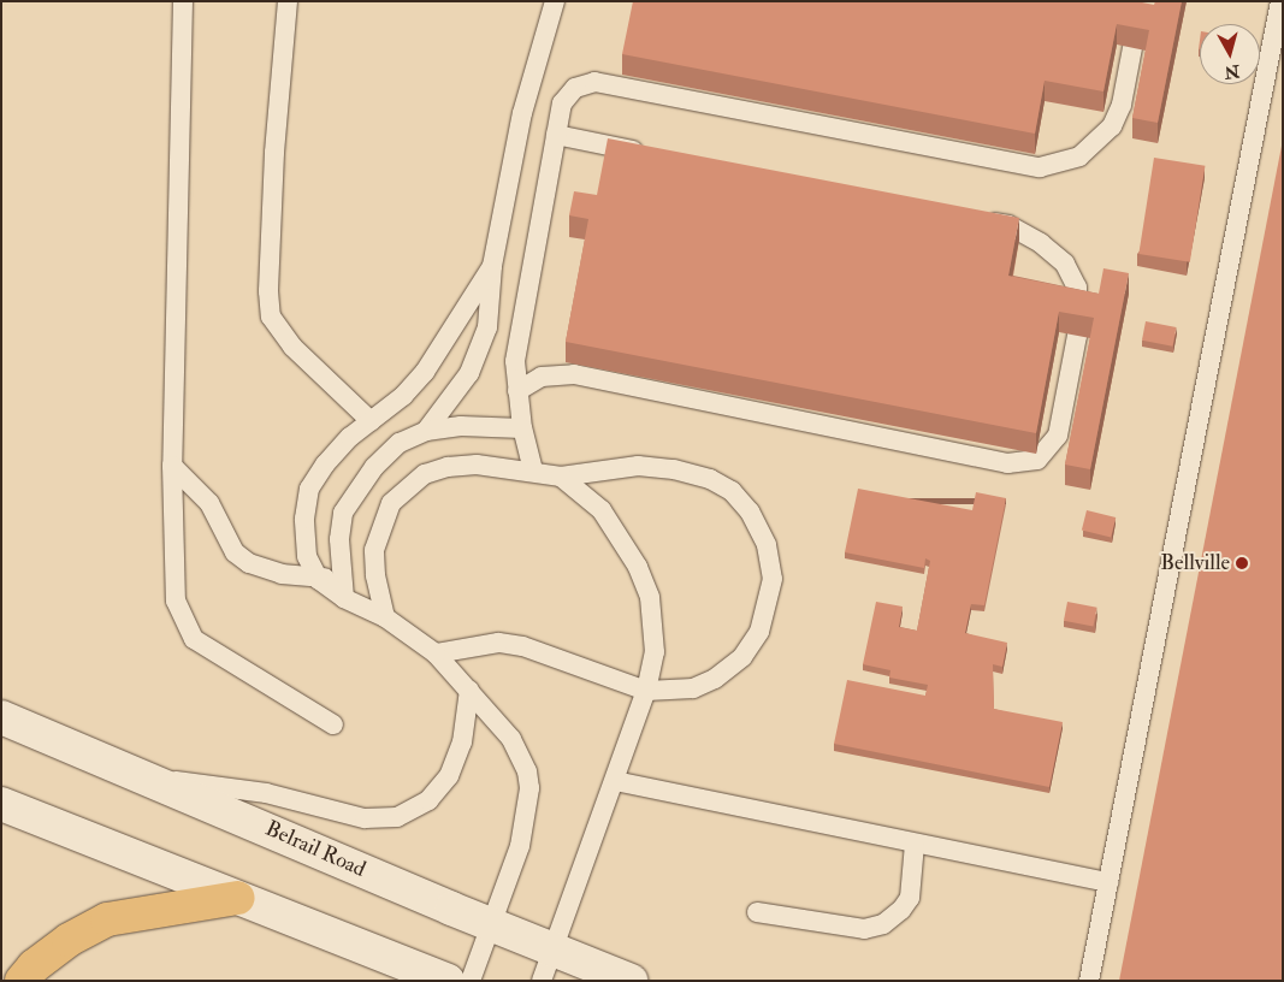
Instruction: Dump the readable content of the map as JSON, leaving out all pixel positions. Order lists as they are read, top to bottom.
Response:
{
  "streets": {
    "street": ["Belrail Road"]
  },
  "places": ["Bellville"],
  "north": "bottom"
}
